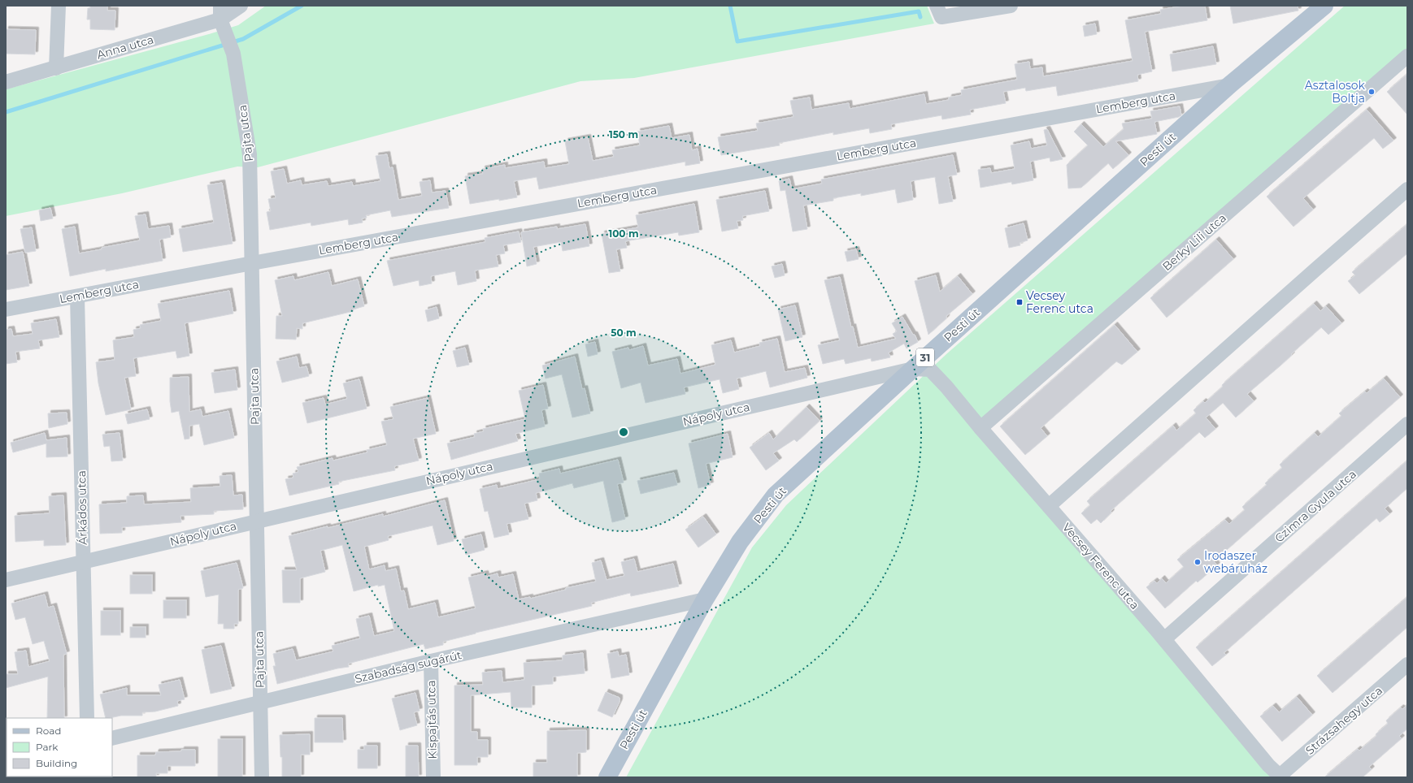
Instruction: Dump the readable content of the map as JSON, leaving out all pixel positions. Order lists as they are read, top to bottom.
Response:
{
  "streets": {
    "main road": ["Pesti út", "31"],
    "street": [
      "Anna utca",
      "Lemberg utca",
      "Pajta utca",
      "Berky Lili utca",
      "Nápoly utca",
      "Czimra Gyula utca",
      "Árkádos utca",
      "Vecsey Ferenc utca",
      "Szabadság sugárút",
      "Kispajtás utca",
      "Strázsahegy utca"
    ]
  },
  "crossings": [
    ["Anna utca", "Pajta utca"],
    ["Lemberg utca", "Pajta utca"],
    ["Lemberg utca", "Pesti út"],
    ["Lemberg utca", "Árkádos utca"],
    ["Pajta utca", "Nápoly utca"],
    ["Pajta utca", "Szabadság sugárút"],
    ["Pesti út", "Nápoly utca"],
    ["Pesti út", "Vecsey Ferenc utca"],
    ["Pesti út", "Szabadság sugárút"],
    ["Berky Lili utca", "Vecsey Ferenc utca"],
    ["Nápoly utca", "Árkádos utca"],
    ["Nápoly utca", "Vecsey Ferenc utca"],
    ["Czimra Gyula utca", "Vecsey Ferenc utca"],
    ["Vecsey Ferenc utca", "Strázsahegy utca"],
    ["Szabadság sugárút", "Kispajtás utca"]
  ],
  "places": {
    "other": ["Asztalosok Boltja", "Irodaszer webáruház"],
    "transit": ["Vecsey Ferenc utca"]
  },
  "legend": ["Road", "Park", "Building"],
  "rings": ["150 m", "100 m", "50 m"]
}
